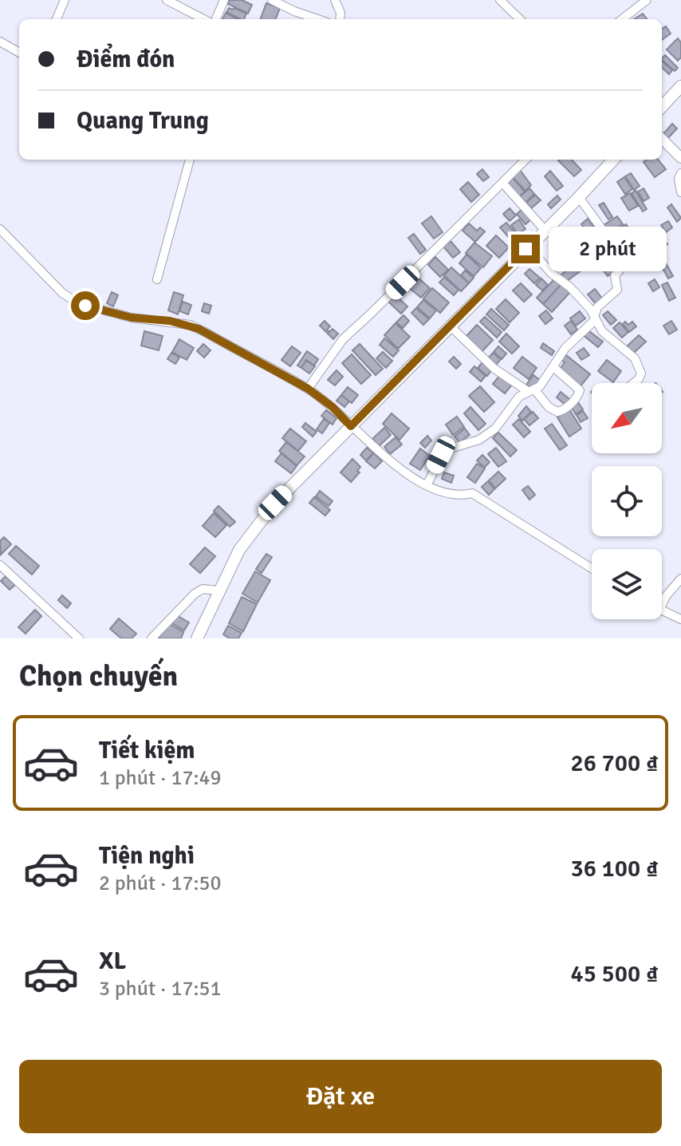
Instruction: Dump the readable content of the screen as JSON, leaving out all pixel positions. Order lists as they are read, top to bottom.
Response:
{
  "north": "bottom left",
  "page": {
    "banner": ["Điểm đón", "Quang Trung"],
    "bubble": "2 phút",
    "heading": "Chọn chuyến",
    "list": [
      {
        "name": "Tiết kiệm",
        "note": "1 phút · 17:49",
        "value": "26 700 ₫"
      },
      {
        "name": "Tiện nghi",
        "note": "2 phút · 17:50",
        "value": "36 100 ₫"
      },
      {
        "name": "XL",
        "note": "3 phút · 17:51",
        "value": "45 500 ₫"
      }
    ],
    "buttons": "Đặt xe"
  }
}
